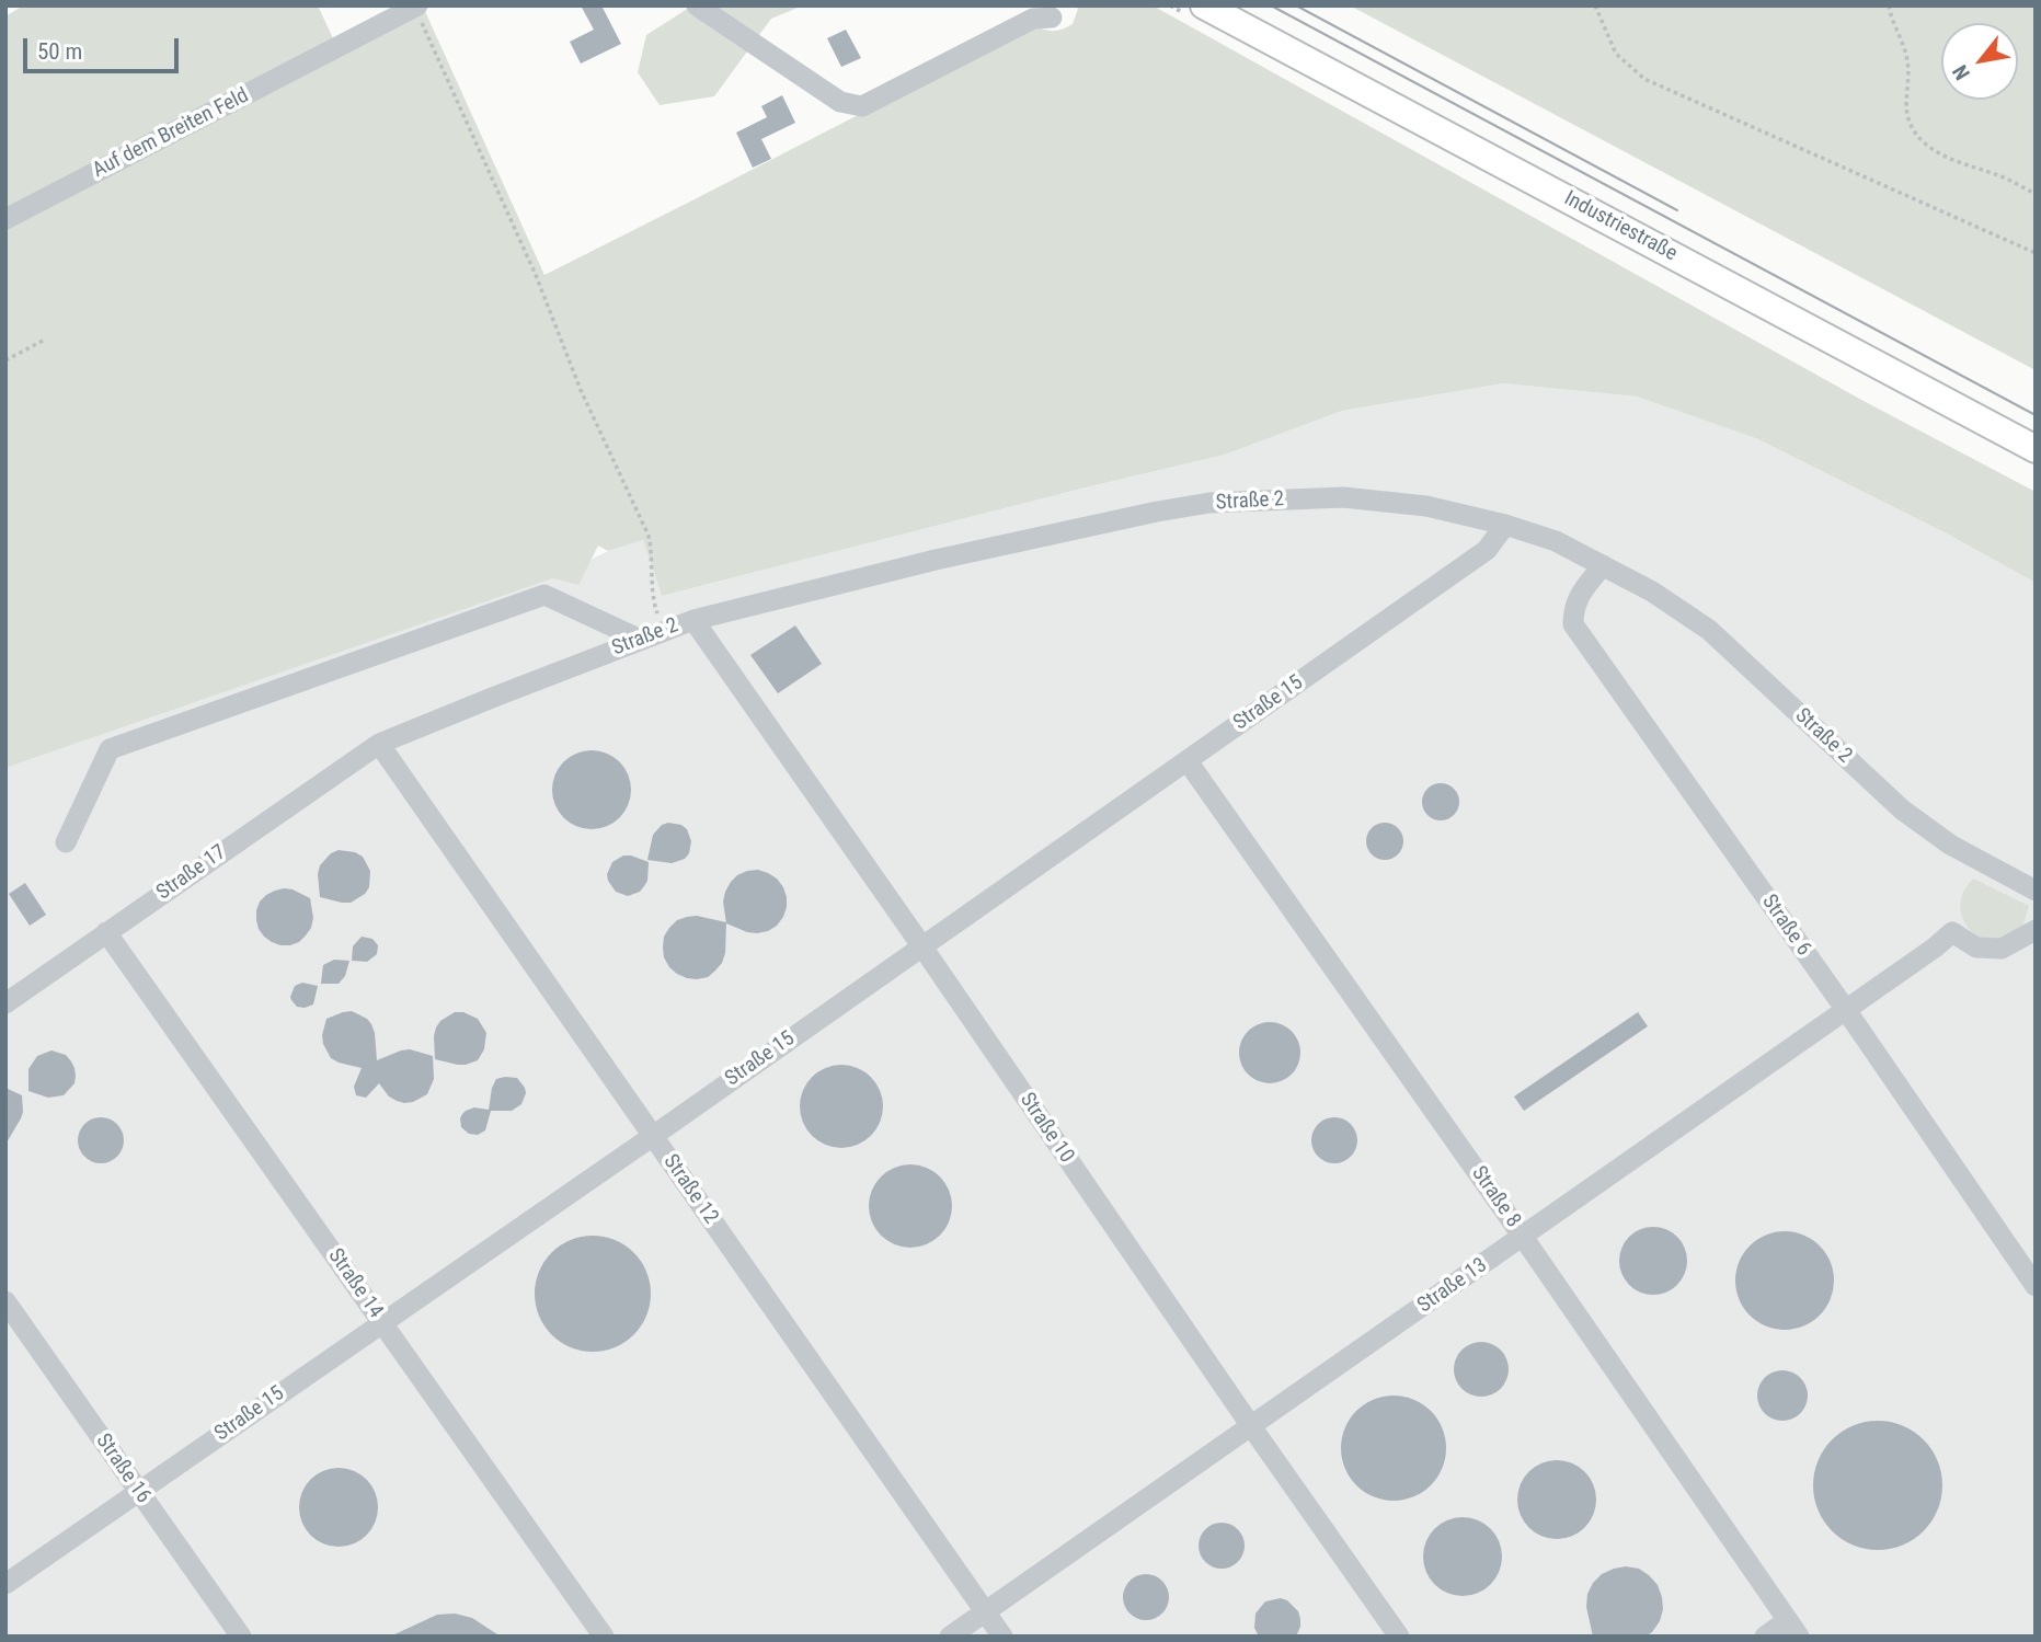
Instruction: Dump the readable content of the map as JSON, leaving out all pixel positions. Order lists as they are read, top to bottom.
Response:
{
  "streets": {
    "main road": ["Industriestraße"],
    "street": [
      "Auf dem Breiten Feld",
      "Straße 2",
      "Straße 15",
      "Straße 17",
      "Straße 6",
      "Straße 10",
      "Straße 12",
      "Straße 8",
      "Straße 14",
      "Straße 13",
      "Straße 16"
    ]
  },
  "crossings": [
    ["Straße 2", "Straße 15"],
    ["Straße 2", "Straße 17"],
    ["Straße 2", "Straße 6"],
    ["Straße 2", "Straße 10"],
    ["Straße 2", "Straße 12"],
    ["Straße 15", "Straße 10"],
    ["Straße 15", "Straße 12"],
    ["Straße 15", "Straße 8"],
    ["Straße 15", "Straße 14"],
    ["Straße 15", "Straße 16"],
    ["Straße 17", "Straße 12"],
    ["Straße 17", "Straße 14"],
    ["Straße 6", "Straße 13"],
    ["Straße 10", "Straße 13"],
    ["Straße 12", "Straße 13"],
    ["Straße 8", "Straße 13"]
  ],
  "scale_bar": "50 m",
  "north": "bottom left"
}
